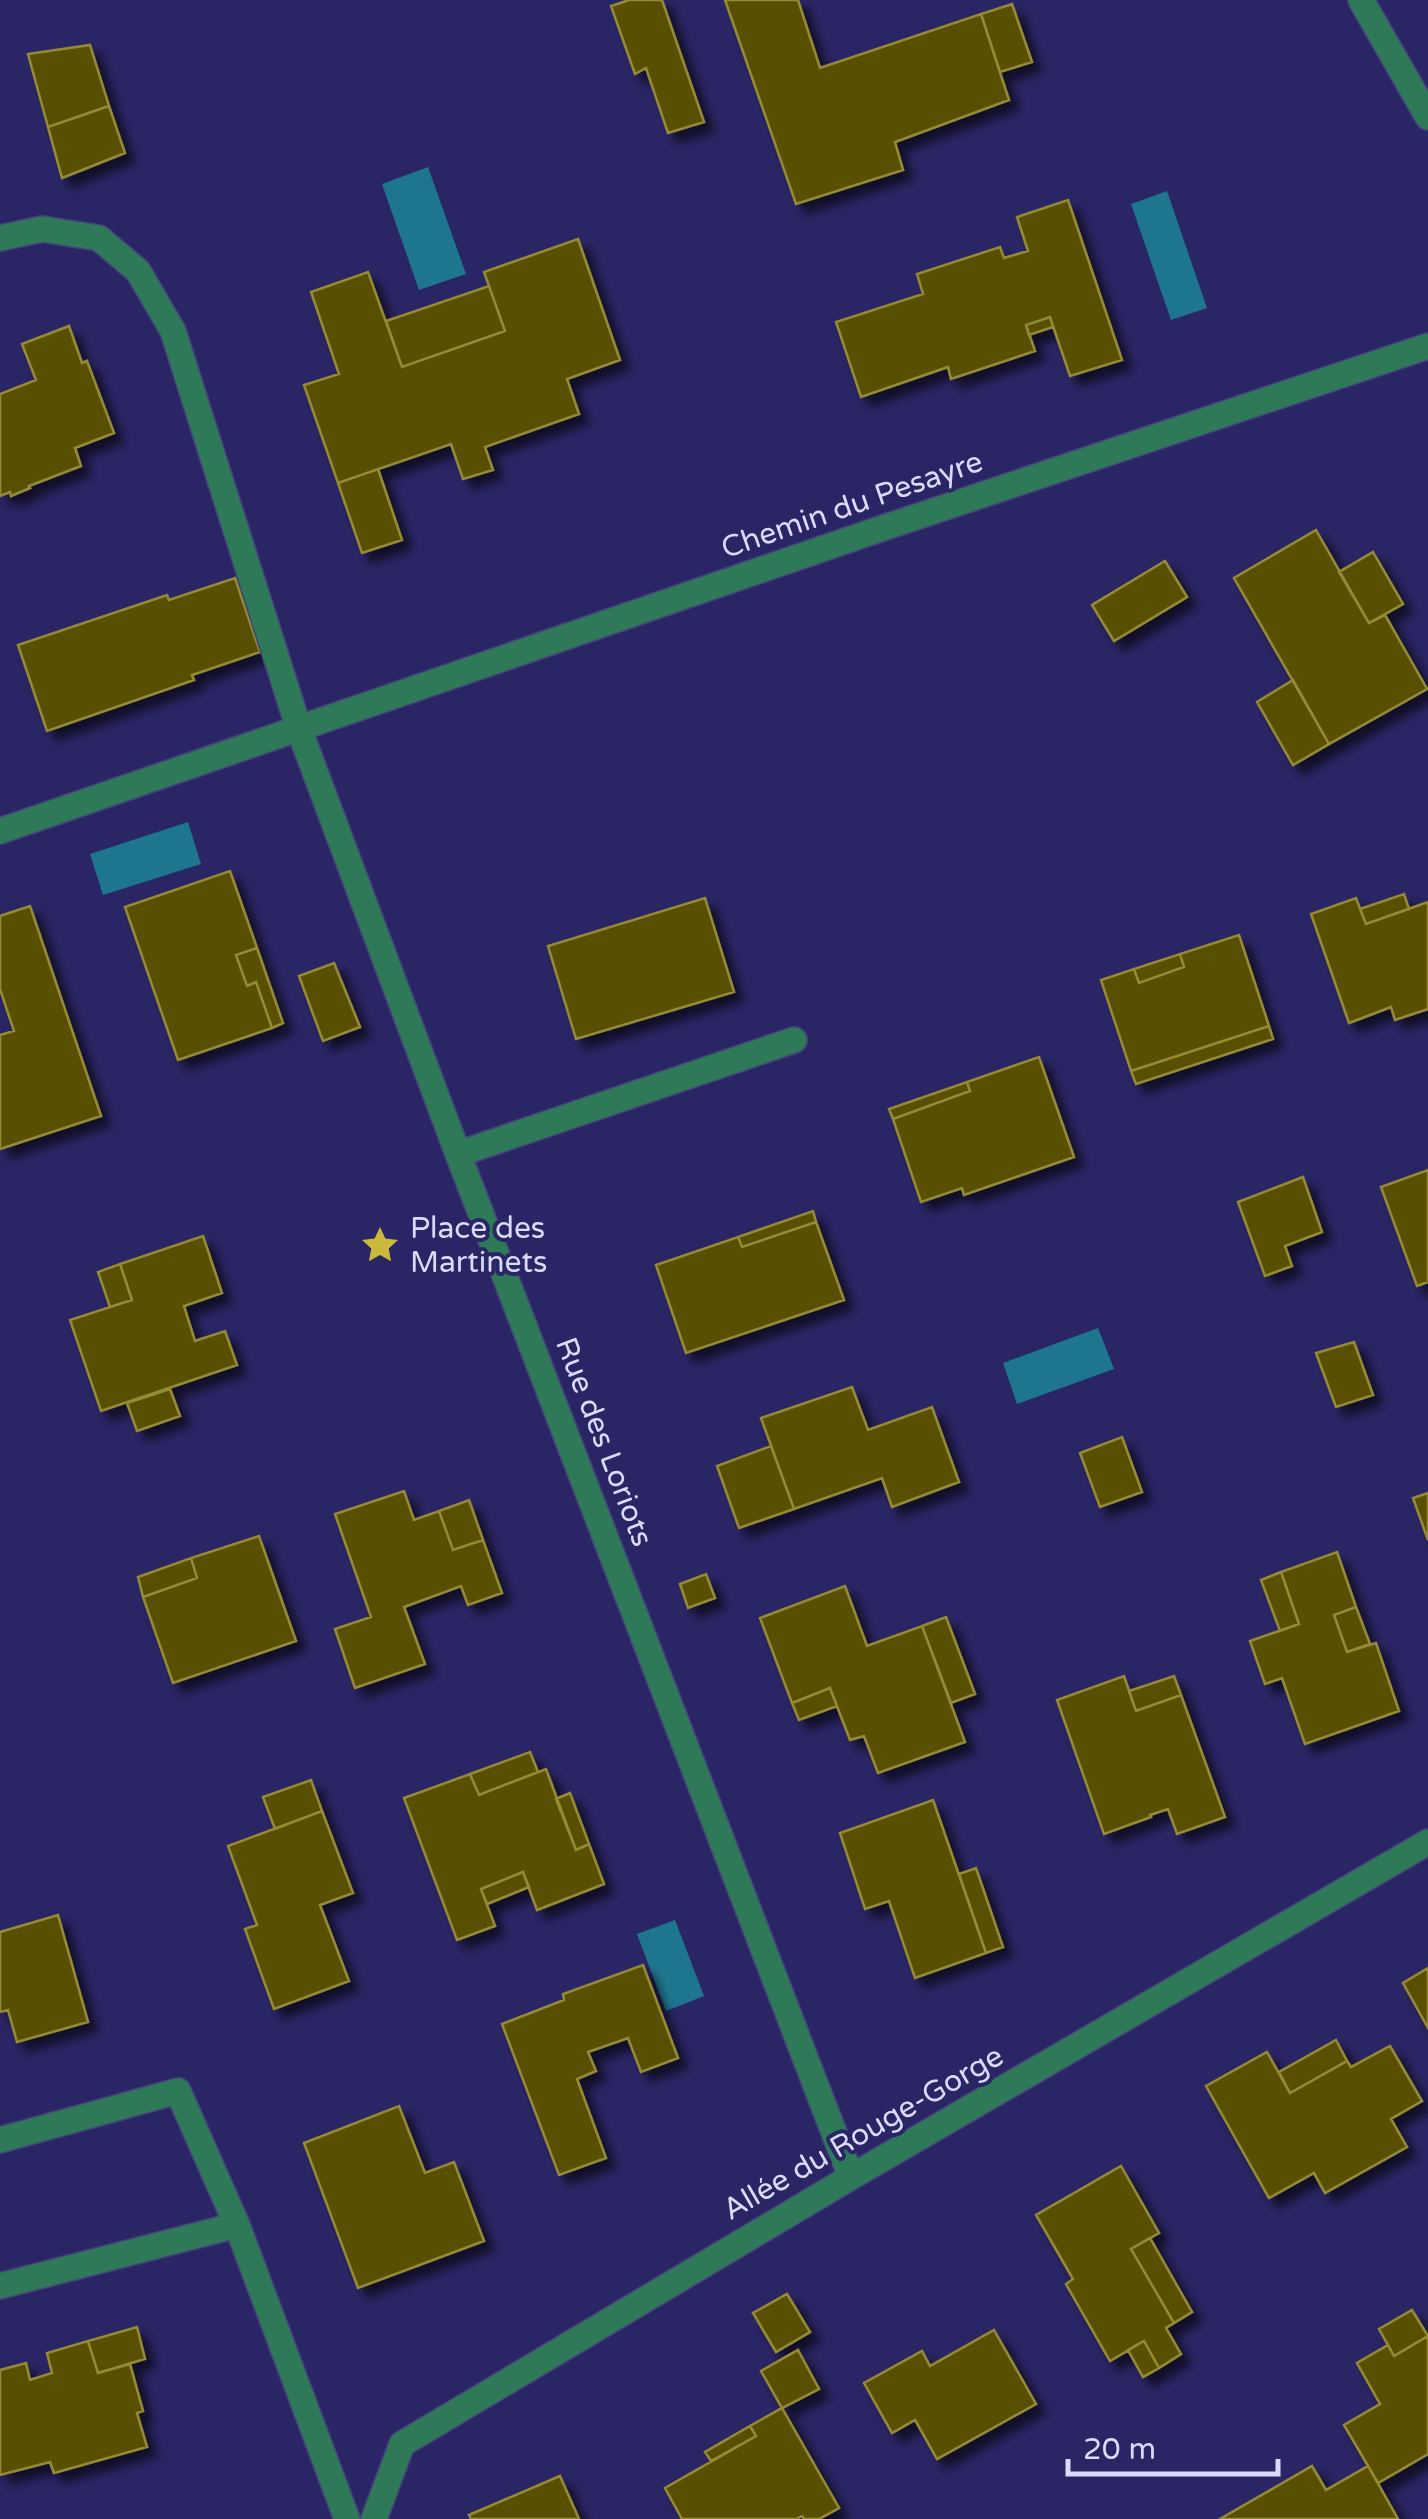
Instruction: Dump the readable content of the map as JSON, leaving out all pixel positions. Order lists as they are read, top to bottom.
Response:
{
  "streets": {
    "street": ["Chemin du Pesayre", "Rue des Loriots", "Allée du Rouge-Gorge"]
  },
  "crossings": [
    ["Chemin du Pesayre", "Rue des Loriots"],
    ["Rue des Loriots", "Allée du Rouge-Gorge"]
  ],
  "places": {
    "place": ["Place des Martinets"]
  },
  "scale_bar": "20 m"
}
